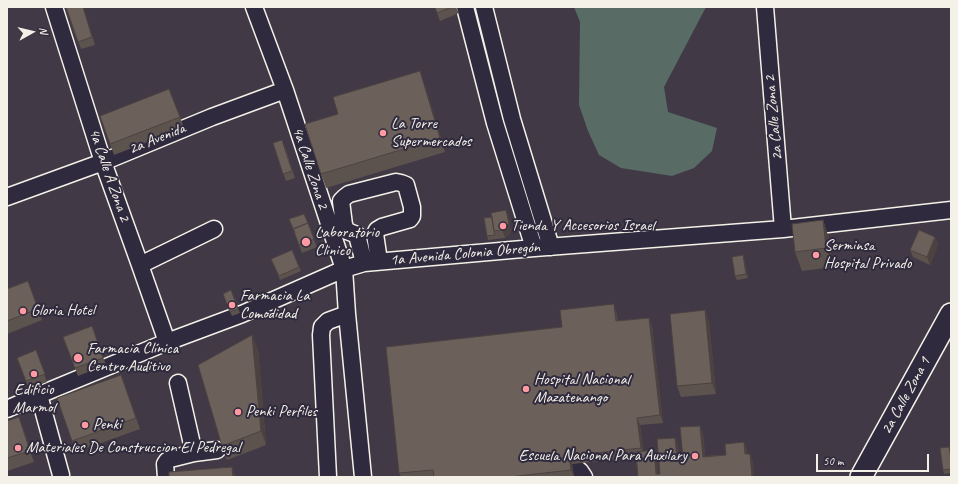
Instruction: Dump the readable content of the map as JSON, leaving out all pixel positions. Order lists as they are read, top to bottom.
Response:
{
  "streets": {
    "main road": ["2a Calle Zona 1"],
    "street": [
      "2a Calle Zona 2",
      "2a Avenida",
      "4a Calle Zona 2",
      "4a Calle A Zona 2",
      "1a Avenida Colonia Obregón"
    ]
  },
  "crossings": [
    ["2a Calle Zona 2", "1a Avenida Colonia Obregón"],
    ["2a Avenida", "4a Calle Zona 2"],
    ["2a Avenida", "4a Calle A Zona 2"],
    ["4a Calle Zona 2", "1a Avenida Colonia Obregón"],
    ["4a Calle A Zona 2", "1a Avenida Colonia Obregón"]
  ],
  "places": [
    "La Torre Supermercados",
    "Tienda Y Accesorios Israel",
    "Laboratorio Clinico",
    "Serminsa Hospital Privado",
    "Farmacia La Comodidad",
    "Gloria Hotel",
    "Farmacia Clínica Centro Auditivo",
    "Edificio Marmol",
    "Hospital Nacional Mazatenango",
    "Penki Perfiles",
    "Penki",
    "Materiales De Construccion El Pedregal",
    "Escuela Nacional Para Auxilary"
  ],
  "scale_bar": "50 m",
  "north": "right"
}
